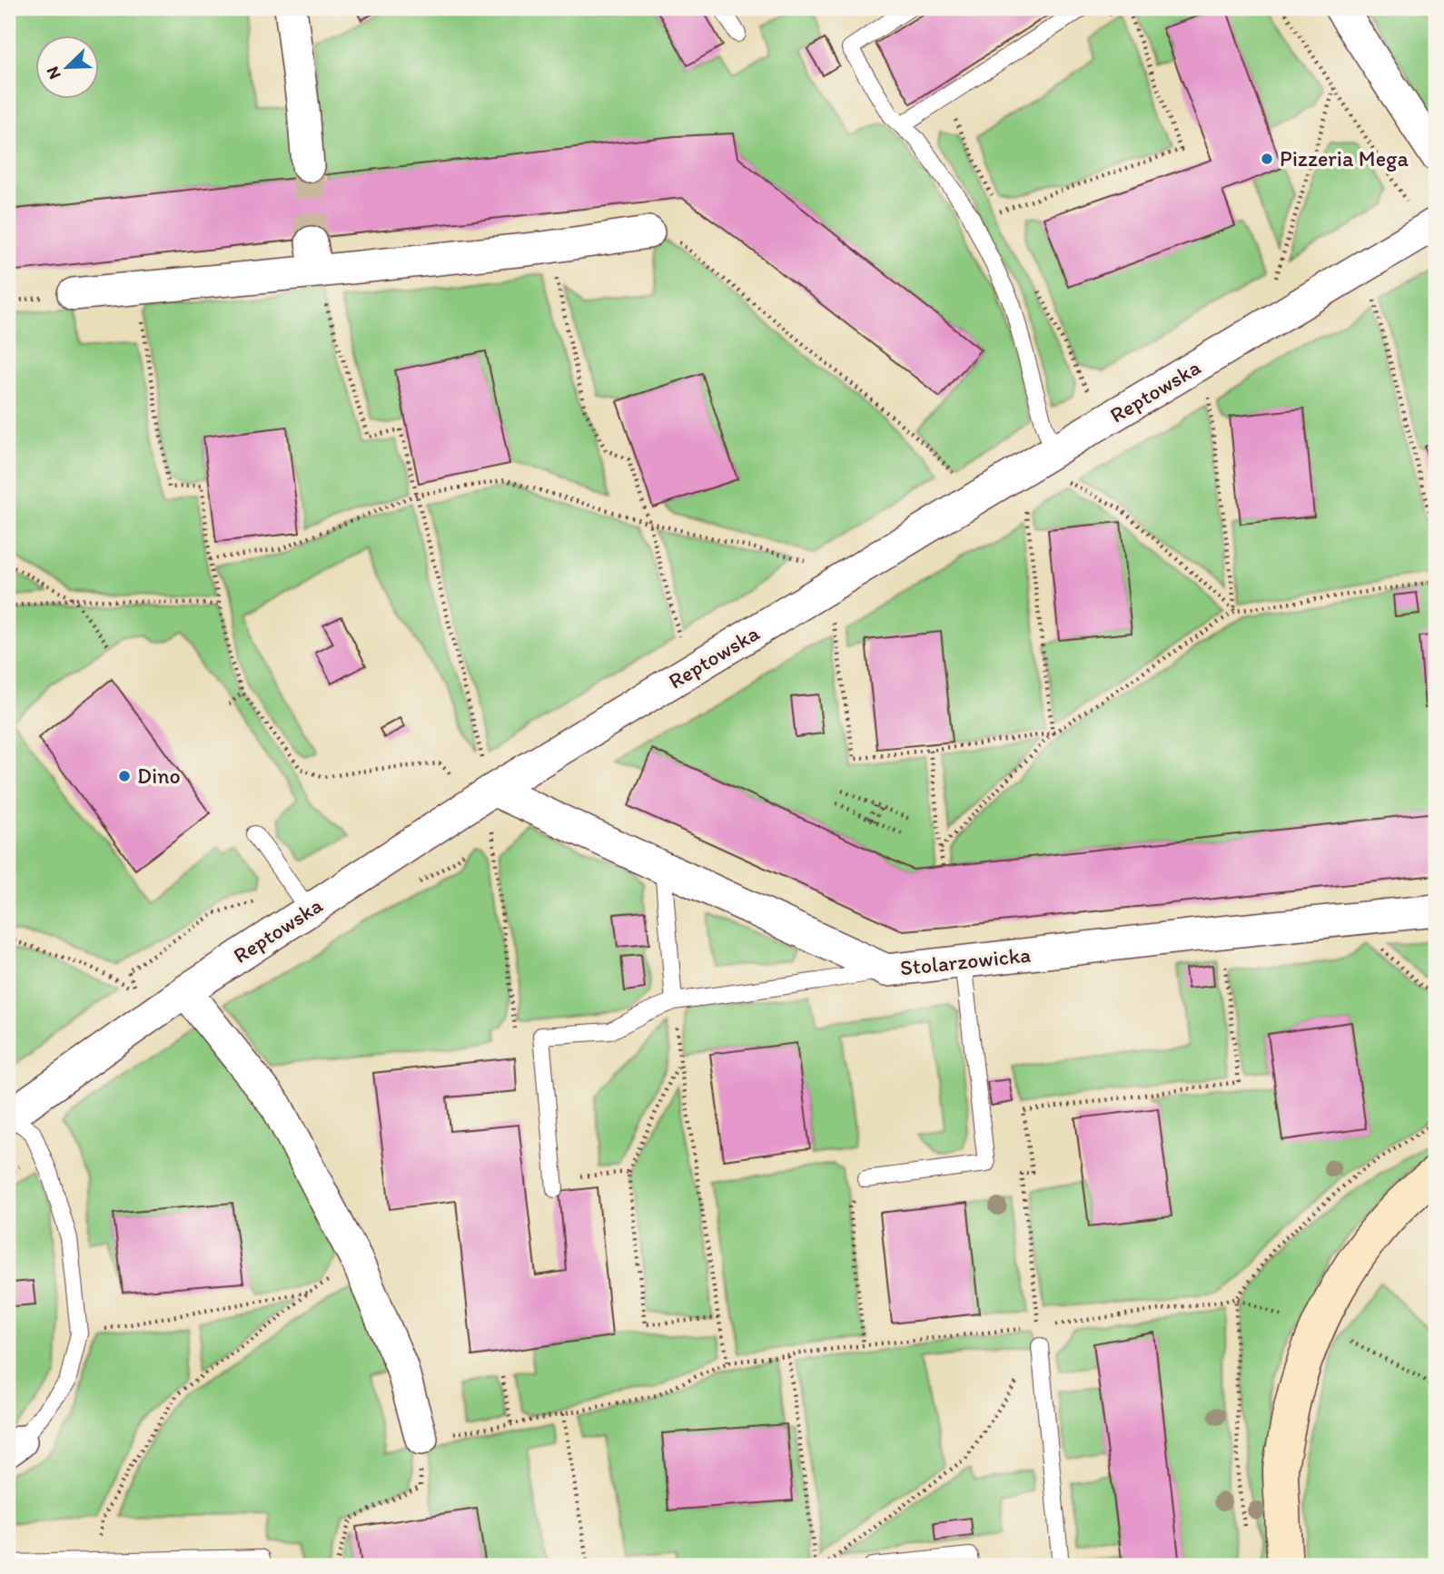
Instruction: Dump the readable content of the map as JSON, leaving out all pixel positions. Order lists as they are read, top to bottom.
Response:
{
  "streets": {
    "street": ["Reptowska", "Stolarzowicka"]
  },
  "crossings": [
    ["Reptowska", "Stolarzowicka"]
  ],
  "places": ["Pizzeria Mega", "Dino"],
  "north": "bottom left"
}
